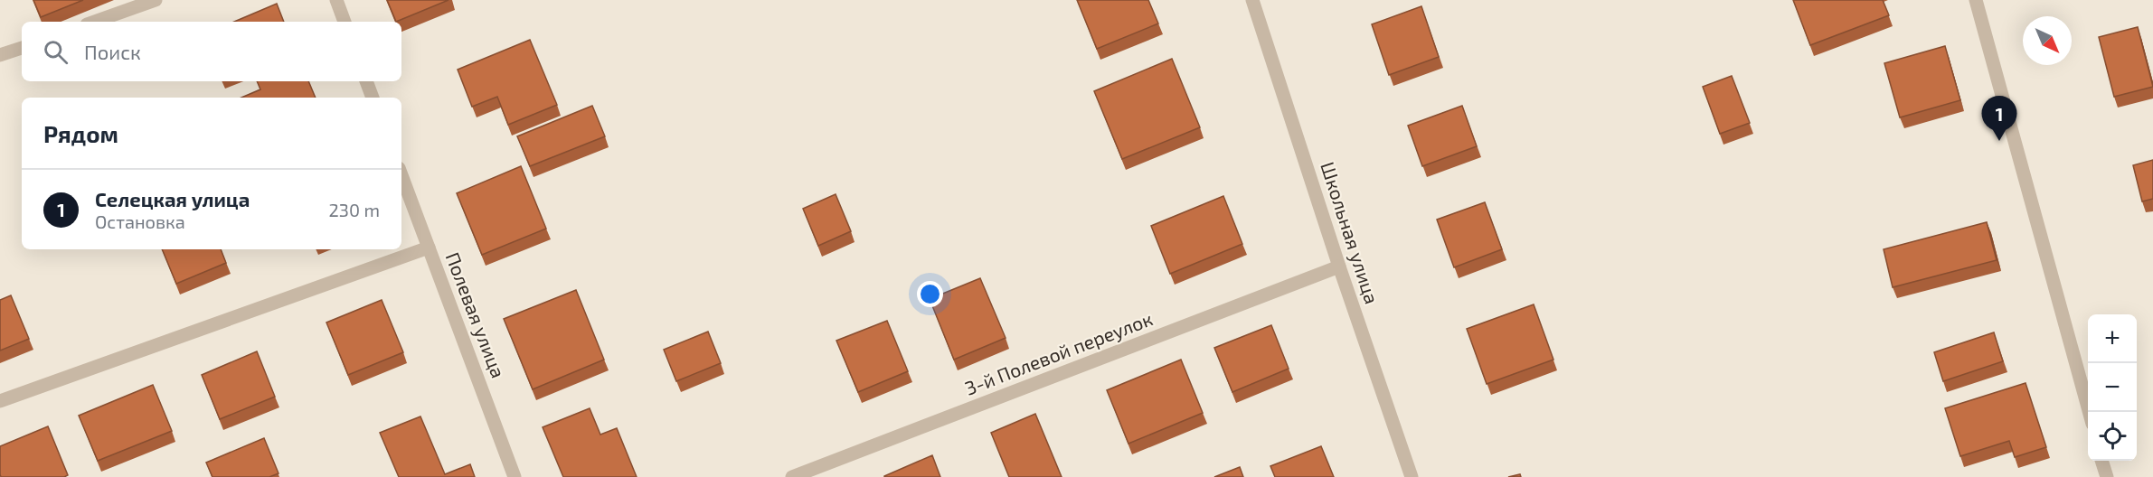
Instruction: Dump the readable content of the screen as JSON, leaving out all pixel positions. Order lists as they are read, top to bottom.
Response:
{
  "streets": {
    "street": ["Школьная улица", "Полевая улица", "3-й Полевой переулок"]
  },
  "crossings": [
    ["Школьная улица", "3-й Полевой переулок"]
  ],
  "north": "bottom right",
  "page": {
    "search": "Поиск",
    "pins": "1",
    "heading": "Рядом",
    "list": [
      {
        "mark": "1",
        "name": "Селецкая улица",
        "note": "Остановка",
        "value": "230 m"
      }
    ],
    "map_buttons": ["+", "−"]
  }
}
